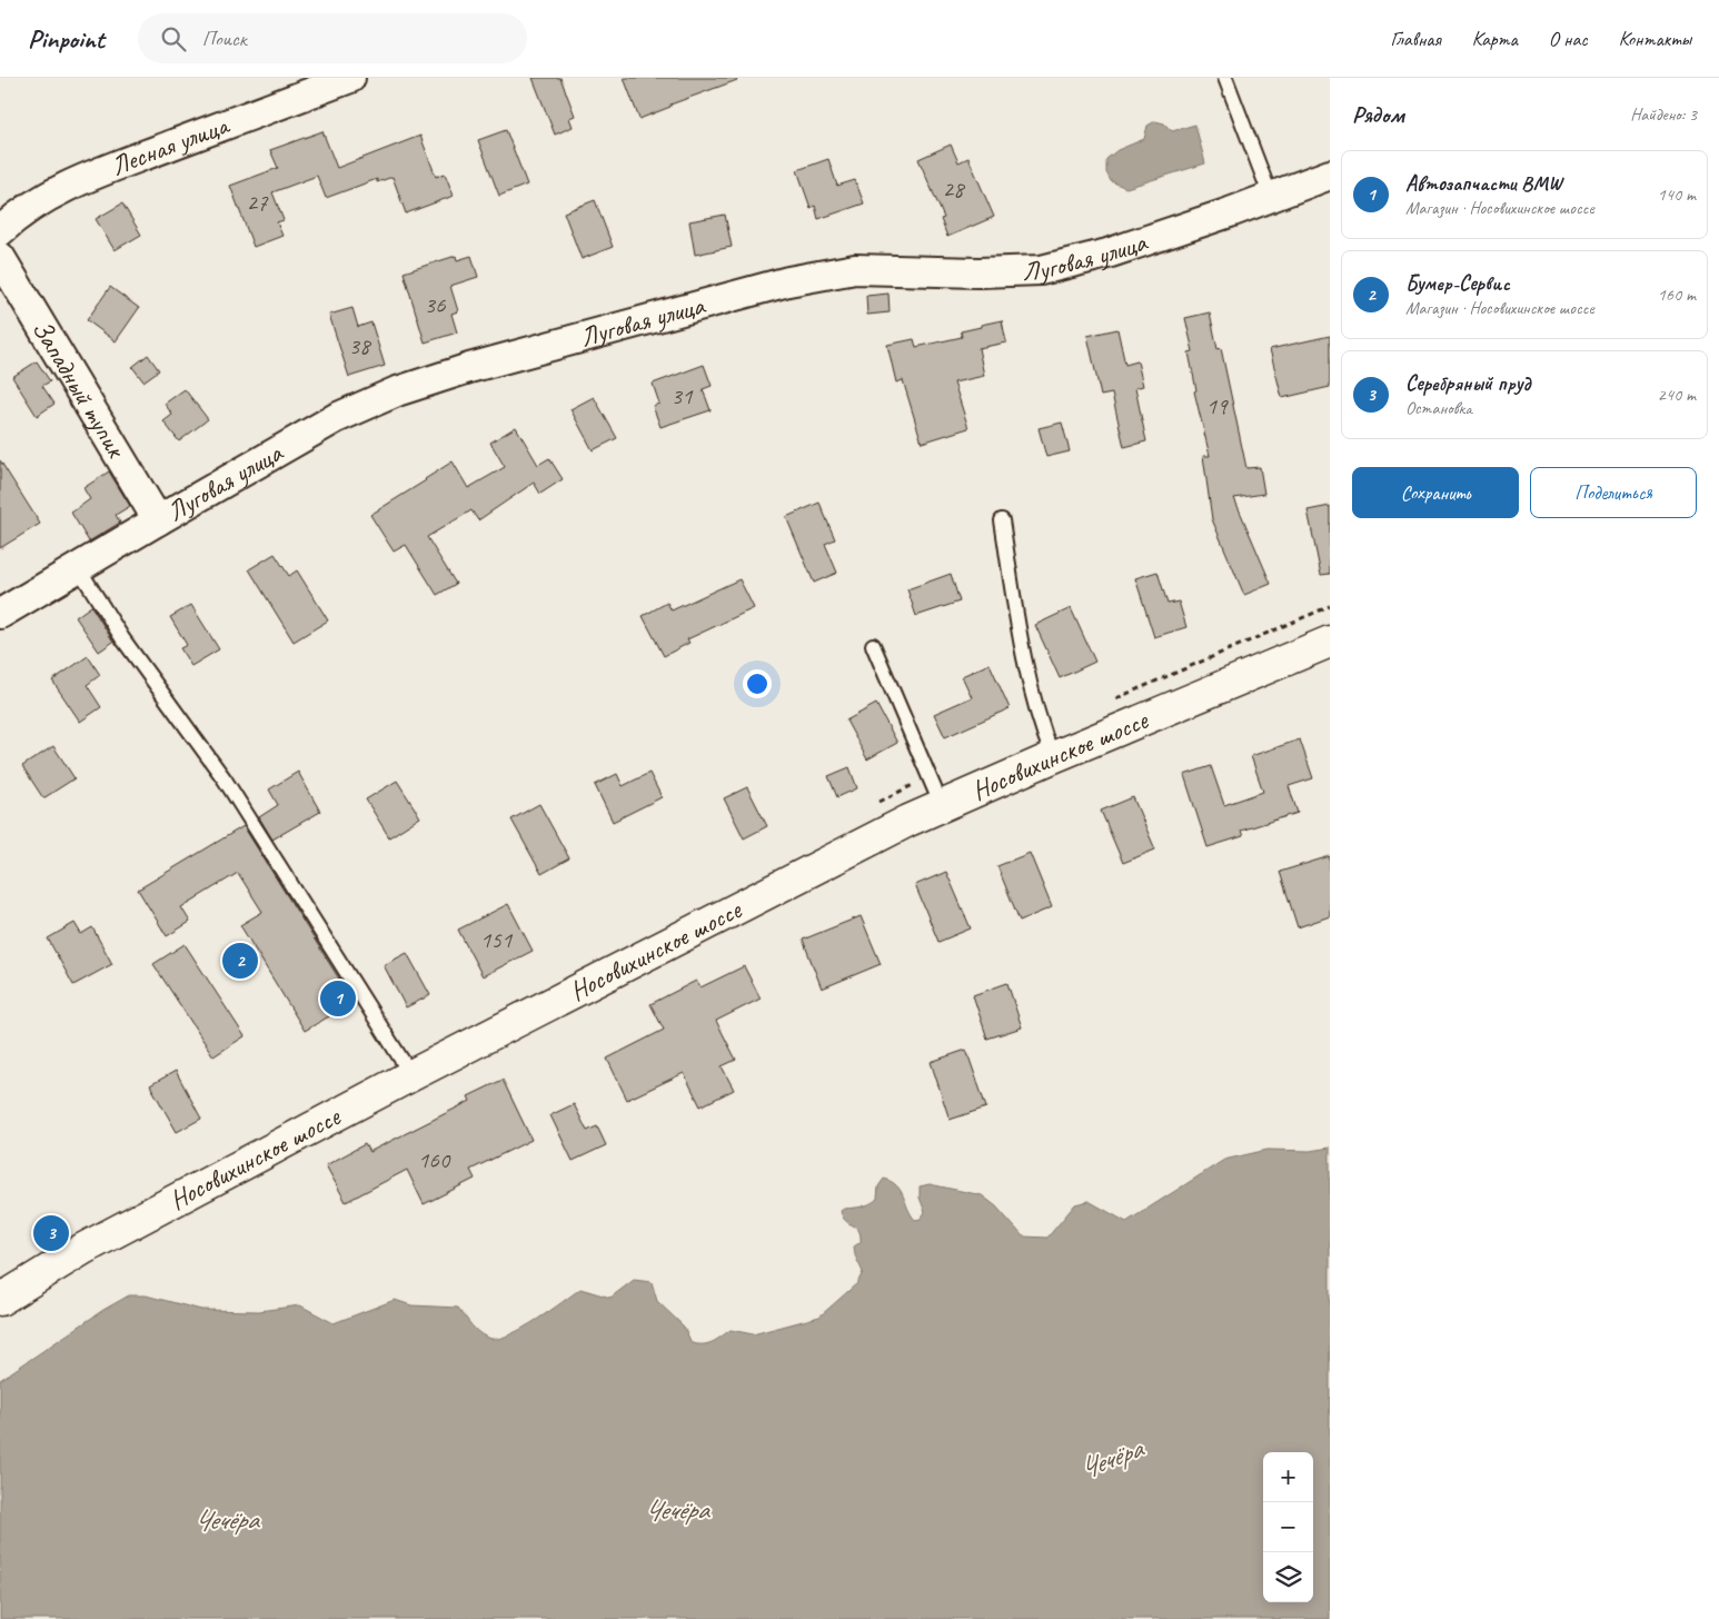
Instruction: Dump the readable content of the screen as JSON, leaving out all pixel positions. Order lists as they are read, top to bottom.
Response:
{
  "streets": {
    "main road": ["Носовихинское шоссе"],
    "street": ["Лесная улица", "Луговая улица", "Западный тупик"]
  },
  "crossings": [
    ["Луговая улица", "Западный тупик"]
  ],
  "water": ["Чечёра"],
  "house_numbers": [
    "28",
    "27",
    "36",
    "38",
    "31",
    "19",
    "151",
    "160"
  ],
  "page": {
    "header": "Pinpoint",
    "search": "Поиск",
    "nav": [
      "Главная",
      "Карта",
      "О нас",
      "Контакты"
    ],
    "heading": ["Рядом", "Найдено: 3"],
    "list": [
      {
        "mark": "1",
        "name": "Автозапчасти BMW",
        "note": "Магазин · Носовихинское шоссе",
        "value": "140 m"
      },
      {
        "mark": "2",
        "name": "Бумер-Сервис",
        "note": "Магазин · Носовихинское шоссе",
        "value": "160 m"
      },
      {
        "mark": "3",
        "name": "Серебряный пруд",
        "note": "Остановка",
        "value": "240 m"
      }
    ],
    "buttons": ["Сохранить", "Поделиться"],
    "pins": ["2", "1", "3"],
    "map_buttons": ["+", "−"]
  }
}
